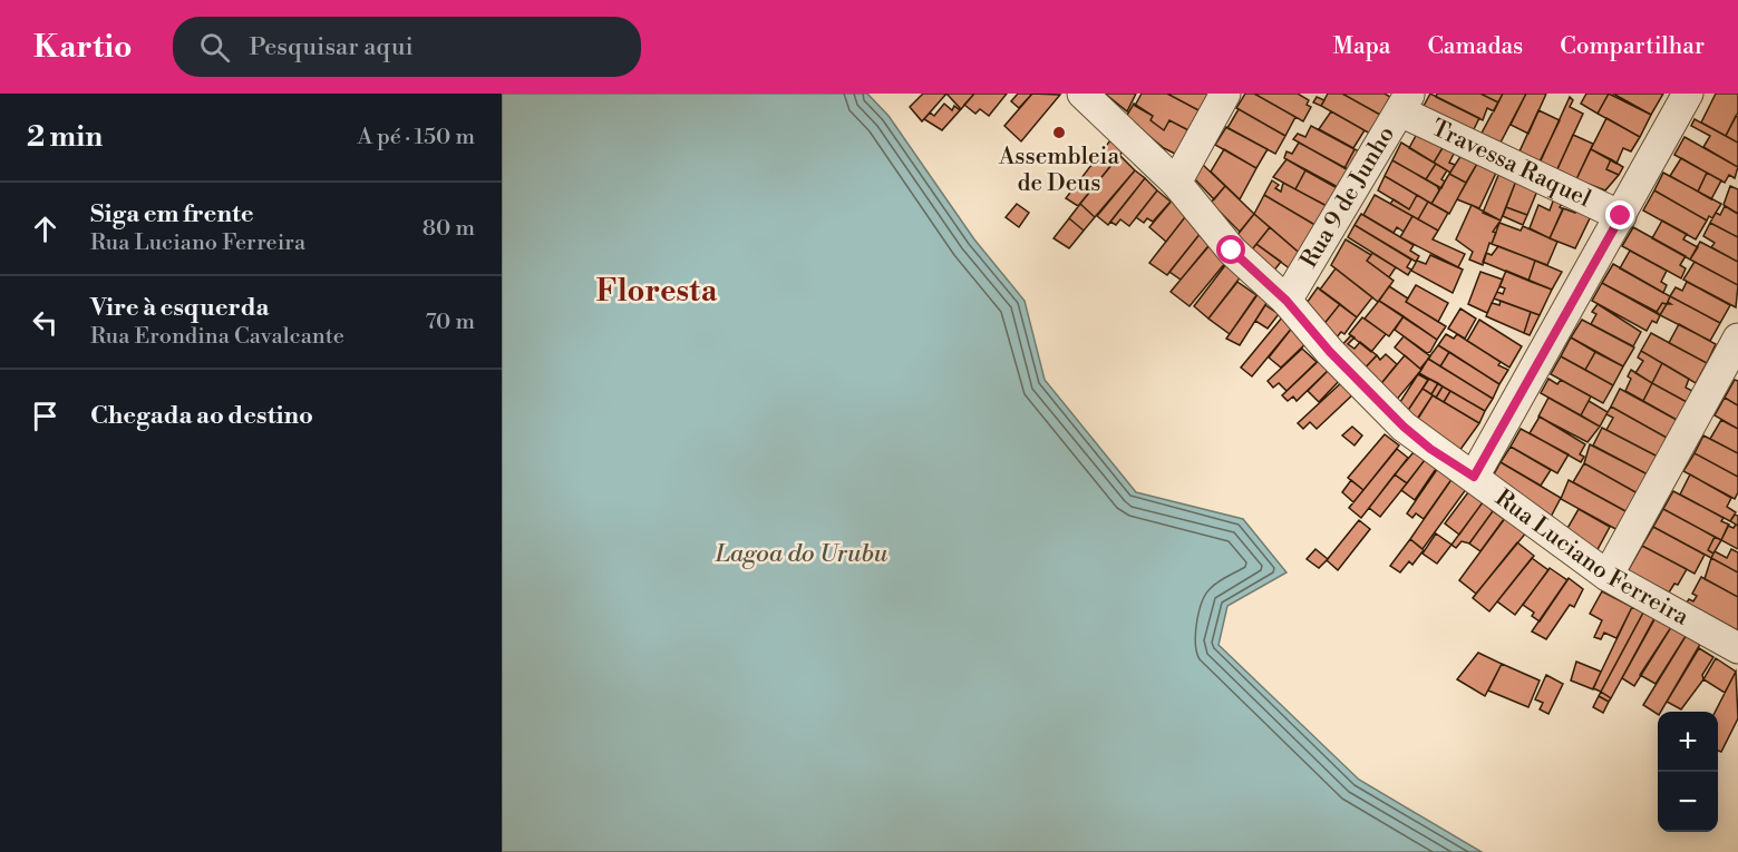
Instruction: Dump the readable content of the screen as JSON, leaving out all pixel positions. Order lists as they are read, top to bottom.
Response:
{
  "streets": {
    "street": ["Travessa Raquel", "Rua 9 de Junho", "Rua Luciano Ferreira"]
  },
  "crossings": [
    ["Travessa Raquel", "Rua 9 de Junho"],
    ["Rua 9 de Junho", "Rua Luciano Ferreira"]
  ],
  "districts": ["Floresta"],
  "water": ["Lagoa do Urubu"],
  "places": ["Assembleia de Deus"],
  "page": {
    "header": "Kartio",
    "search": "Pesquisar aqui",
    "nav": ["Mapa", "Camadas", "Compartilhar"],
    "heading": ["2 min", "A pé · 150 m"],
    "list": [
      ["Siga em frente", "Rua Luciano Ferreira", "80 m"],
      ["Vire à esquerda", "Rua Erondina Cavalcante", "70 m"],
      "Chegada ao destino"
    ],
    "map_buttons": ["+", "−"]
  }
}
